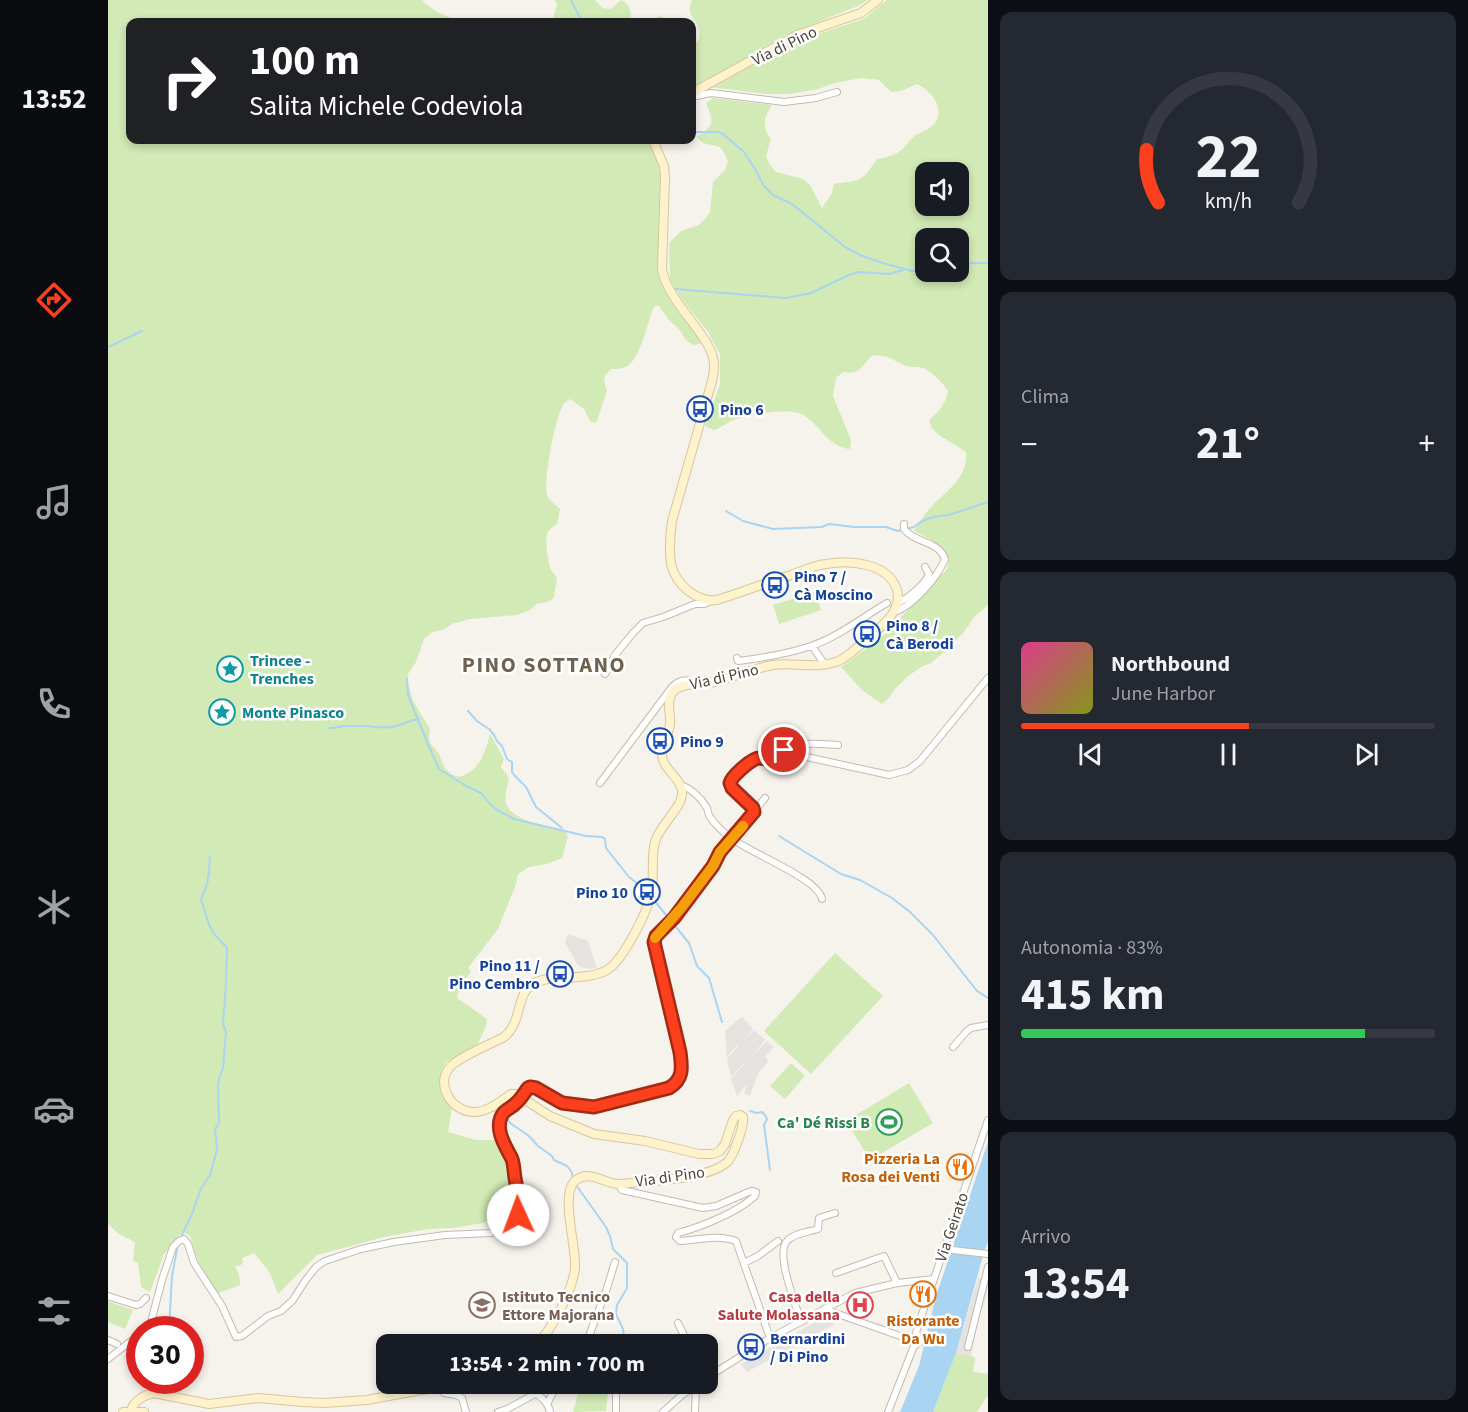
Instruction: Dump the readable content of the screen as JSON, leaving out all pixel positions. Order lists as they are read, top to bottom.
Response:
{
  "streets": {
    "street": ["Via di Pino", "Via Geirato"]
  },
  "districts": ["PINO SOTTANO"],
  "places": {
    "bus stop": [
      "Pino 6",
      "Pino 7 / Cà Moscino",
      "Pino 8 / Cà Berodi",
      "Pino 9",
      "Pino 10",
      "Pino 11 / Pino Cembro",
      "Bernardini / Di Pino"
    ],
    "place": ["Trincee - Trenches", "Monte Pinasco"],
    "sports": ["Ca' Dé Rissi B"],
    "restaurant": ["Pizzeria La Rosa dei Venti", "Ristorante Da Wu"],
    "school or university": ["Istituto Tecnico Ettore Majorana"],
    "hospital": ["Casa della Salute Molassana"]
  },
  "page": {
    "tabs": "13:52",
    "turn": ["100 m", "Salita Michele Codeviola"],
    "tile": [
      "Clima",
      ["Autonomia · 83%", "415 km"],
      ["Arrivo", "13:54"]
    ],
    "heat": ["−", "21°", "+"],
    "song": ["Northbound", "June Harbor"],
    "limit": "30",
    "trip": "13:54 · 2 min · 700 m",
    "gauge": ["22", "km/h"]
  }
}
